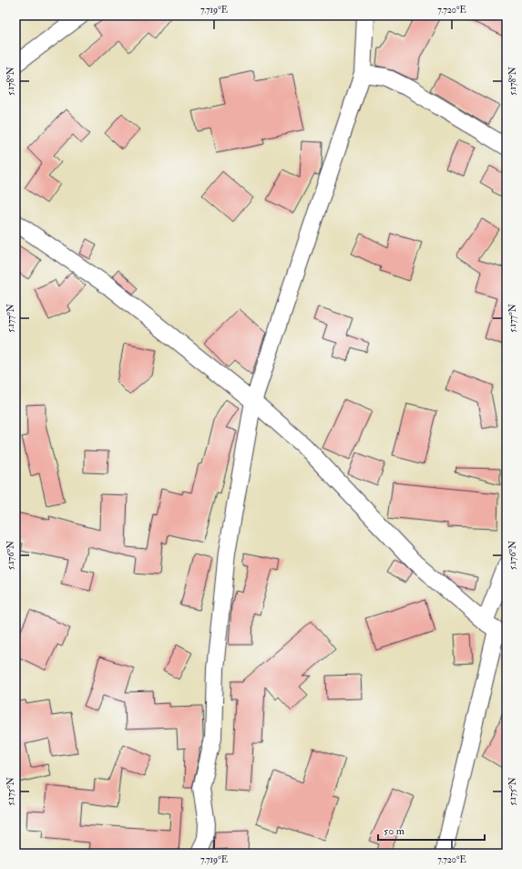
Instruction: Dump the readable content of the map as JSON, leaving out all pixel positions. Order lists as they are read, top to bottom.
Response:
{
  "scale_bar": "50 m",
  "coordinates": [
    "7.719°E",
    "7.720°E",
    "5.178°N",
    "5.177°N",
    "5.176°N",
    "5.175°N"
  ]
}
